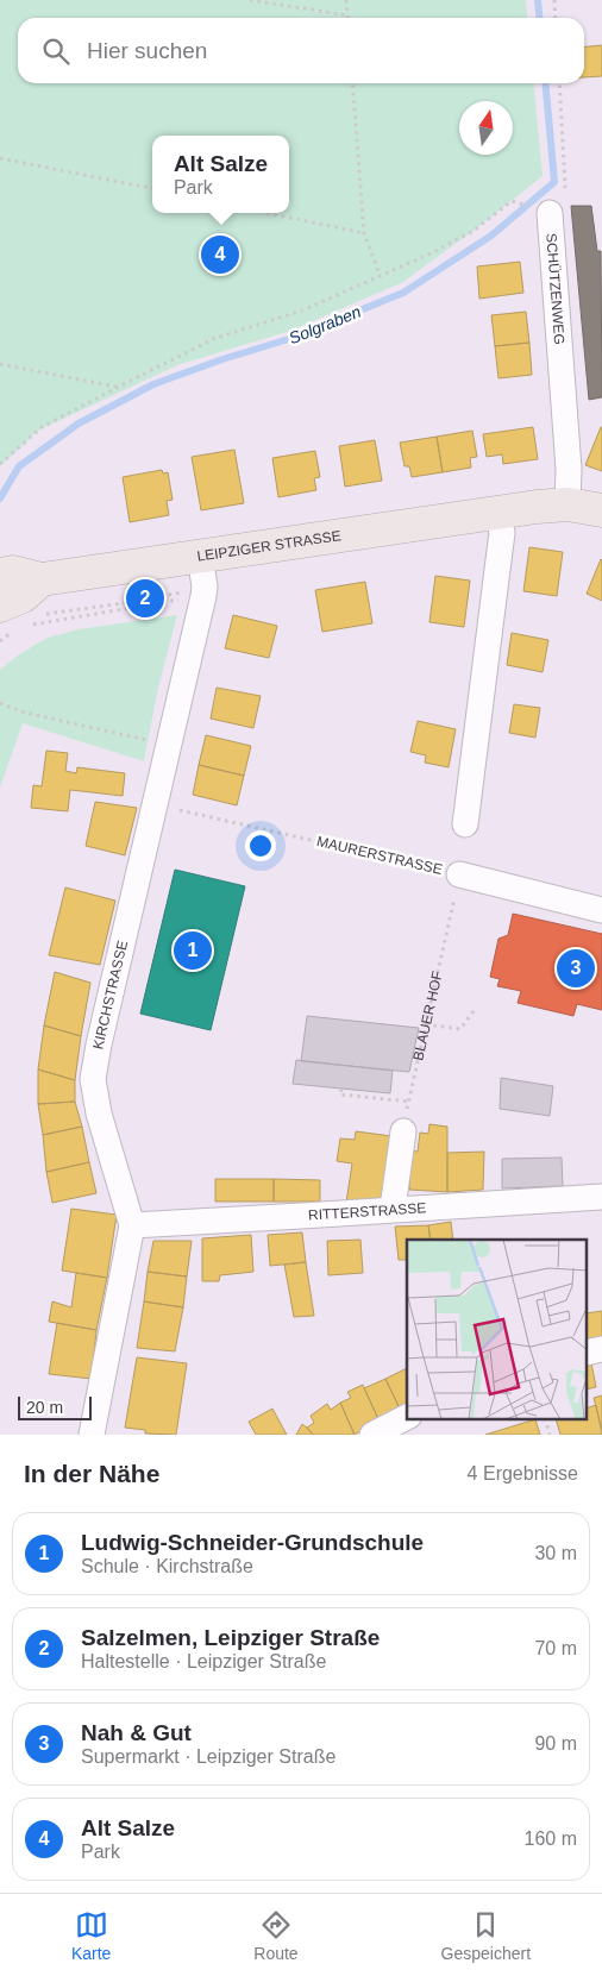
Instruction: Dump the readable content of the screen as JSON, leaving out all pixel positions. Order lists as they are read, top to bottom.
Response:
{
  "streets": {
    "main road": ["LEIPZIGER STRASSE"],
    "street": [
      "SCHÜTZENWEG",
      "MAURERSTRASSE",
      "KIRCHSTRASSE",
      "RITTERSTRASSE"
    ],
    "path": ["BLAUER HOF"]
  },
  "crossings": [
    ["SCHÜTZENWEG", "LEIPZIGER STRASSE"],
    ["LEIPZIGER STRASSE", "KIRCHSTRASSE"],
    ["MAURERSTRASSE", "KIRCHSTRASSE"],
    ["MAURERSTRASSE", "BLAUER HOF"],
    ["KIRCHSTRASSE", "RITTERSTRASSE"]
  ],
  "water": ["Solgraben"],
  "scale_bar": "20 m",
  "north": "top",
  "page": {
    "search": "Hier suchen",
    "popup": ["Alt Salze", "Park"],
    "pins": [
      "4",
      "2",
      "1",
      "3"
    ],
    "scale": "20 m",
    "heading": ["In der Nähe", "4 Ergebnisse"],
    "list": [
      {
        "mark": "1",
        "name": "Ludwig-Schneider-Grundschule",
        "note": "Schule · Kirchstraße",
        "value": "30 m"
      },
      {
        "mark": "2",
        "name": "Salzelmen, Leipziger Straße",
        "note": "Haltestelle · Leipziger Straße",
        "value": "70 m"
      },
      {
        "mark": "3",
        "name": "Nah & Gut",
        "note": "Supermarkt · Leipziger Straße",
        "value": "90 m"
      },
      {
        "mark": "4",
        "name": "Alt Salze",
        "note": "Park",
        "value": "160 m"
      }
    ],
    "nav": ["Karte", "Route", "Gespeichert"]
  }
}
